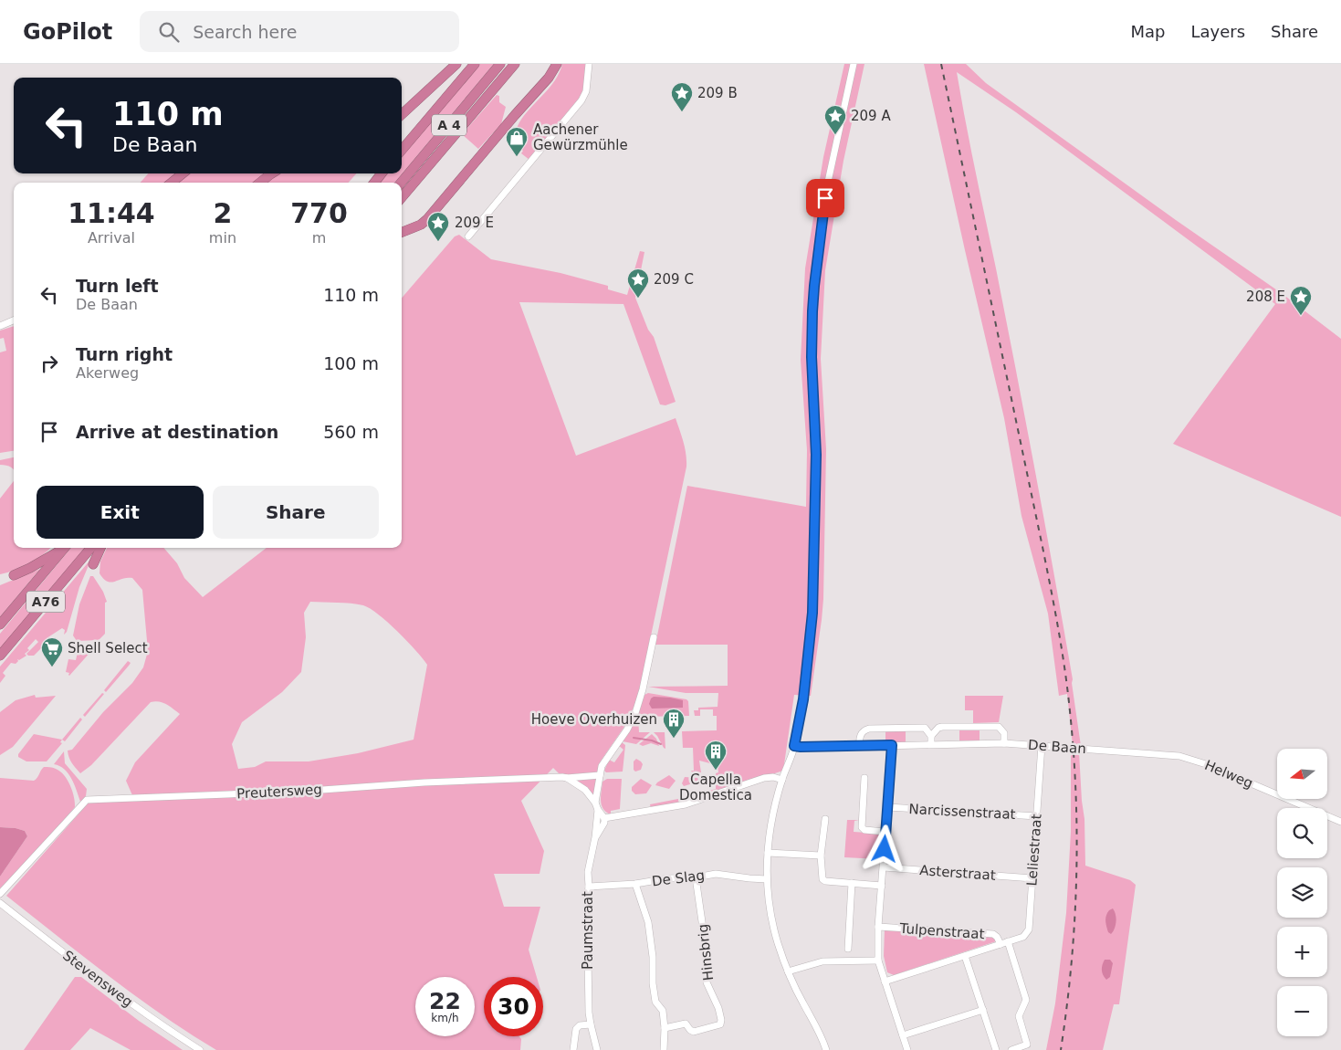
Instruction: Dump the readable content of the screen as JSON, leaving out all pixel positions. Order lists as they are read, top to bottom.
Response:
{
  "streets": {
    "highway": ["A 4", "A76"],
    "street": [
      "De Baan",
      "Helweg",
      "Preutersweg",
      "Narcissenstraat",
      "Leliestraat",
      "Asterstraat",
      "De Slag",
      "Paumstraat",
      "Tulpenstraat",
      "Hinsbrig",
      "Stevensweg"
    ]
  },
  "crossings": [
    ["De Baan", "Helweg"],
    ["De Baan", "Leliestraat"],
    ["Preutersweg", "Paumstraat"],
    ["Narcissenstraat", "Leliestraat"],
    ["Leliestraat", "Asterstraat"],
    ["Leliestraat", "Tulpenstraat"],
    ["De Slag", "Paumstraat"],
    ["De Slag", "Hinsbrig"]
  ],
  "places": {
    "place": [
      "209 B",
      "209 A",
      "209 E",
      "209 C",
      "208 E"
    ],
    "shop": ["Aachener Gewürzmühle"],
    "supermarket": ["Shell Select"],
    "building": ["Hoeve Overhuizen", "Capella Domestica"]
  },
  "north": "left",
  "page": {
    "header": "GoPilot",
    "search": "Search here",
    "nav": ["Map", "Layers", "Share"],
    "turn": ["110 m", "De Baan"],
    "eta": [
      "11:44",
      "Arrival",
      "2",
      "min",
      "770",
      "m"
    ],
    "list": [
      {
        "name": "Turn left",
        "note": "De Baan",
        "value": "110 m"
      },
      {
        "name": "Turn right",
        "note": "Akerweg",
        "value": "100 m"
      },
      {
        "name": "Arrive at destination",
        "value": "560 m"
      }
    ],
    "buttons": ["Exit", "Share"],
    "map_buttons": ["+", "−"],
    "speed": "22 km/h",
    "limit": "30"
  }
}
